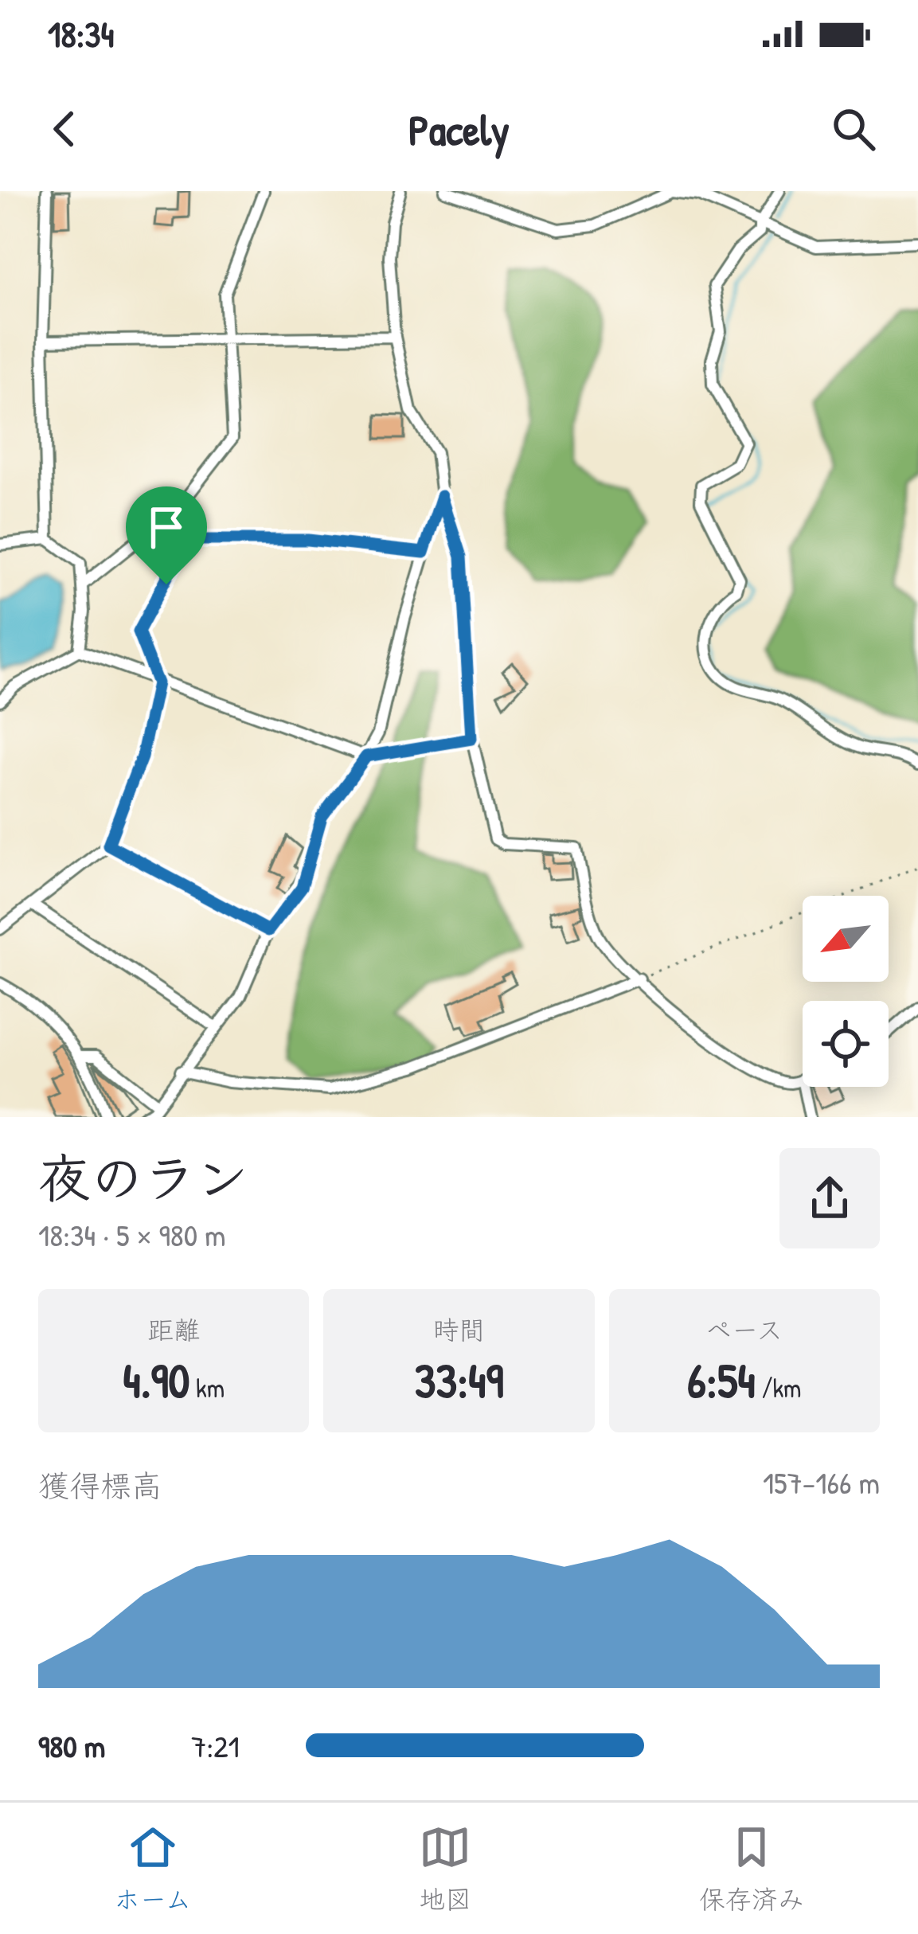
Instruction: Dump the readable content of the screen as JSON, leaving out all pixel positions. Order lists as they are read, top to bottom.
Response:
{
  "north": "bottom left",
  "page": {
    "status": "18:34",
    "header": "Pacely",
    "heading": ["夜のラン", "18:34 · 5 × 980 m"],
    "stats": [
      ["距離", "4.90 km"],
      ["時間", "33:49"],
      ["ペース", "6:54 /km"]
    ],
    "chart": ["獲得標高", "157–166 m"],
    "list": [
      {
        "name": "980 m",
        "note": "7:21"
      }
    ],
    "tabs": ["ホーム", "地図", "保存済み"]
  }
}
